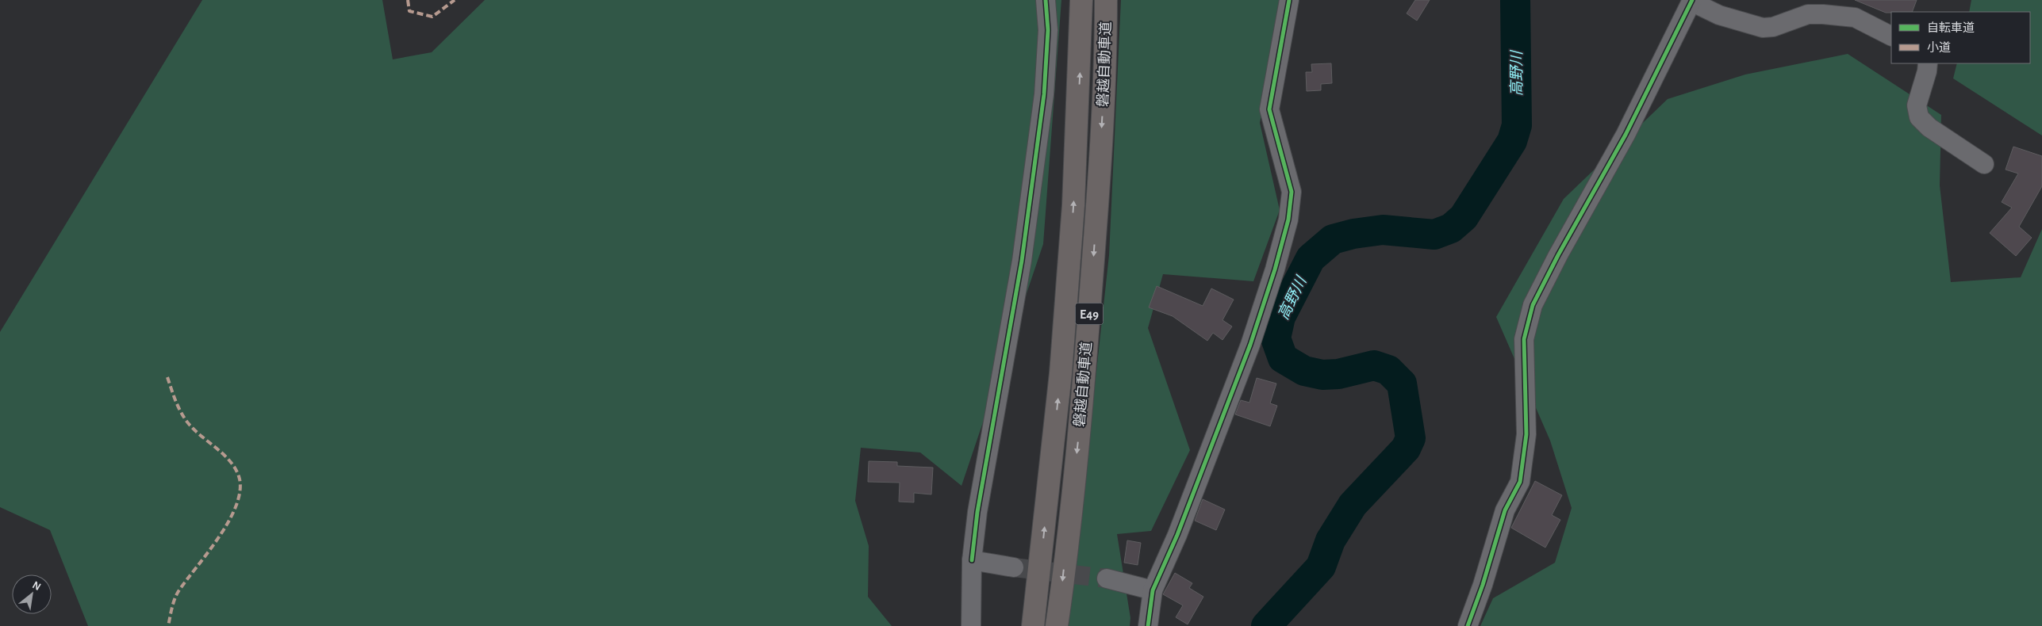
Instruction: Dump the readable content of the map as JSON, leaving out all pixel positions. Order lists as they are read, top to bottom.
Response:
{
  "streets": {
    "highway": ["磐越自動車道", "E49"]
  },
  "water": ["高野川"],
  "legend": ["自転車道", "小道"],
  "north": "top right"
}
